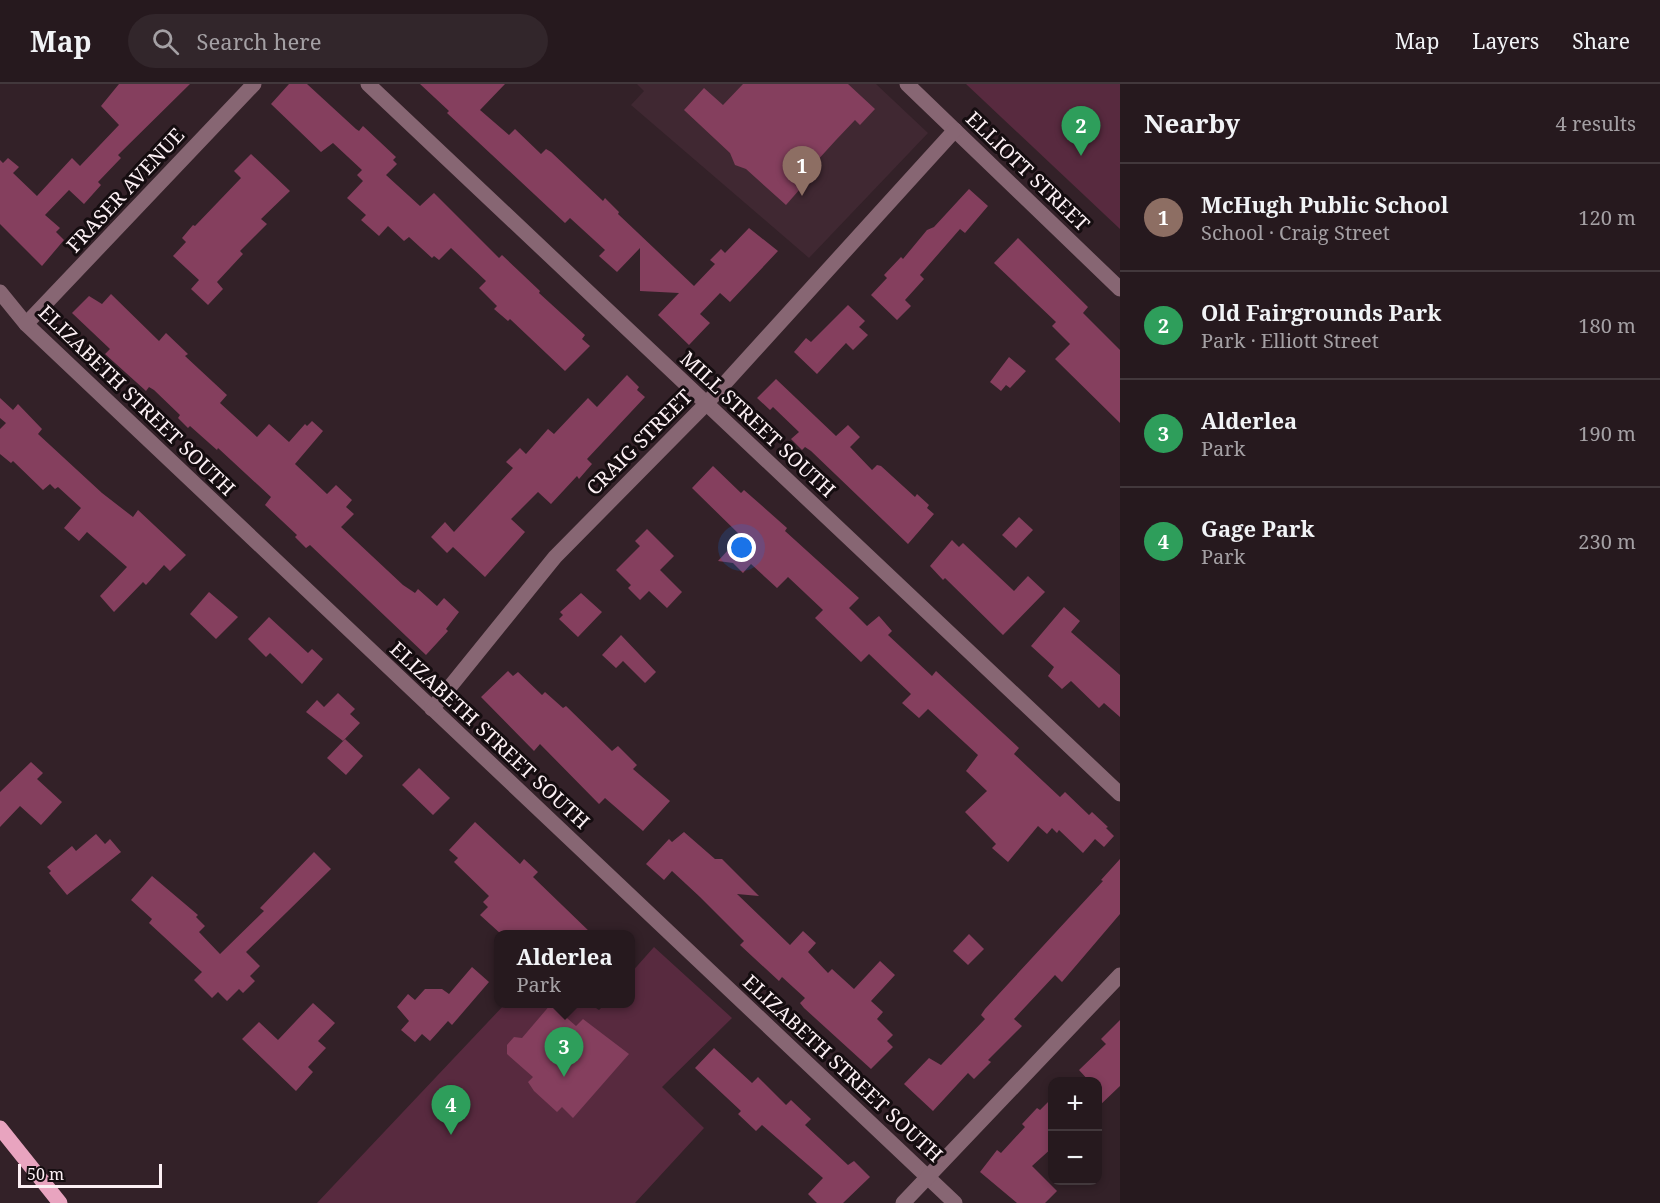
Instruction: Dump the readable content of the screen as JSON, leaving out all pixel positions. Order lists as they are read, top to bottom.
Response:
{
  "streets": {
    "street": [
      "ELLIOTT STREET",
      "FRASER AVENUE",
      "ELIZABETH STREET SOUTH",
      "MILL STREET SOUTH",
      "CRAIG STREET"
    ]
  },
  "crossings": [
    ["ELLIOTT STREET", "CRAIG STREET"],
    ["FRASER AVENUE", "ELIZABETH STREET SOUTH"],
    ["ELIZABETH STREET SOUTH", "CRAIG STREET"],
    ["MILL STREET SOUTH", "CRAIG STREET"]
  ],
  "scale_bar": "50 m",
  "page": {
    "header": "Map",
    "search": "Search here",
    "nav": ["Map", "Layers", "Share"],
    "heading": ["Nearby", "4 results"],
    "pins": [
      "2",
      "1",
      "3",
      "4"
    ],
    "list": [
      {
        "mark": "1",
        "name": "McHugh Public School",
        "note": "School · Craig Street",
        "value": "120 m"
      },
      {
        "mark": "2",
        "name": "Old Fairgrounds Park",
        "note": "Park · Elliott Street",
        "value": "180 m"
      },
      {
        "mark": "3",
        "name": "Alderlea",
        "note": "Park",
        "value": "190 m"
      },
      {
        "mark": "4",
        "name": "Gage Park",
        "note": "Park",
        "value": "230 m"
      }
    ],
    "popup": ["Alderlea", "Park"],
    "map_buttons": ["+", "−"],
    "scale": "50 m"
  }
}
